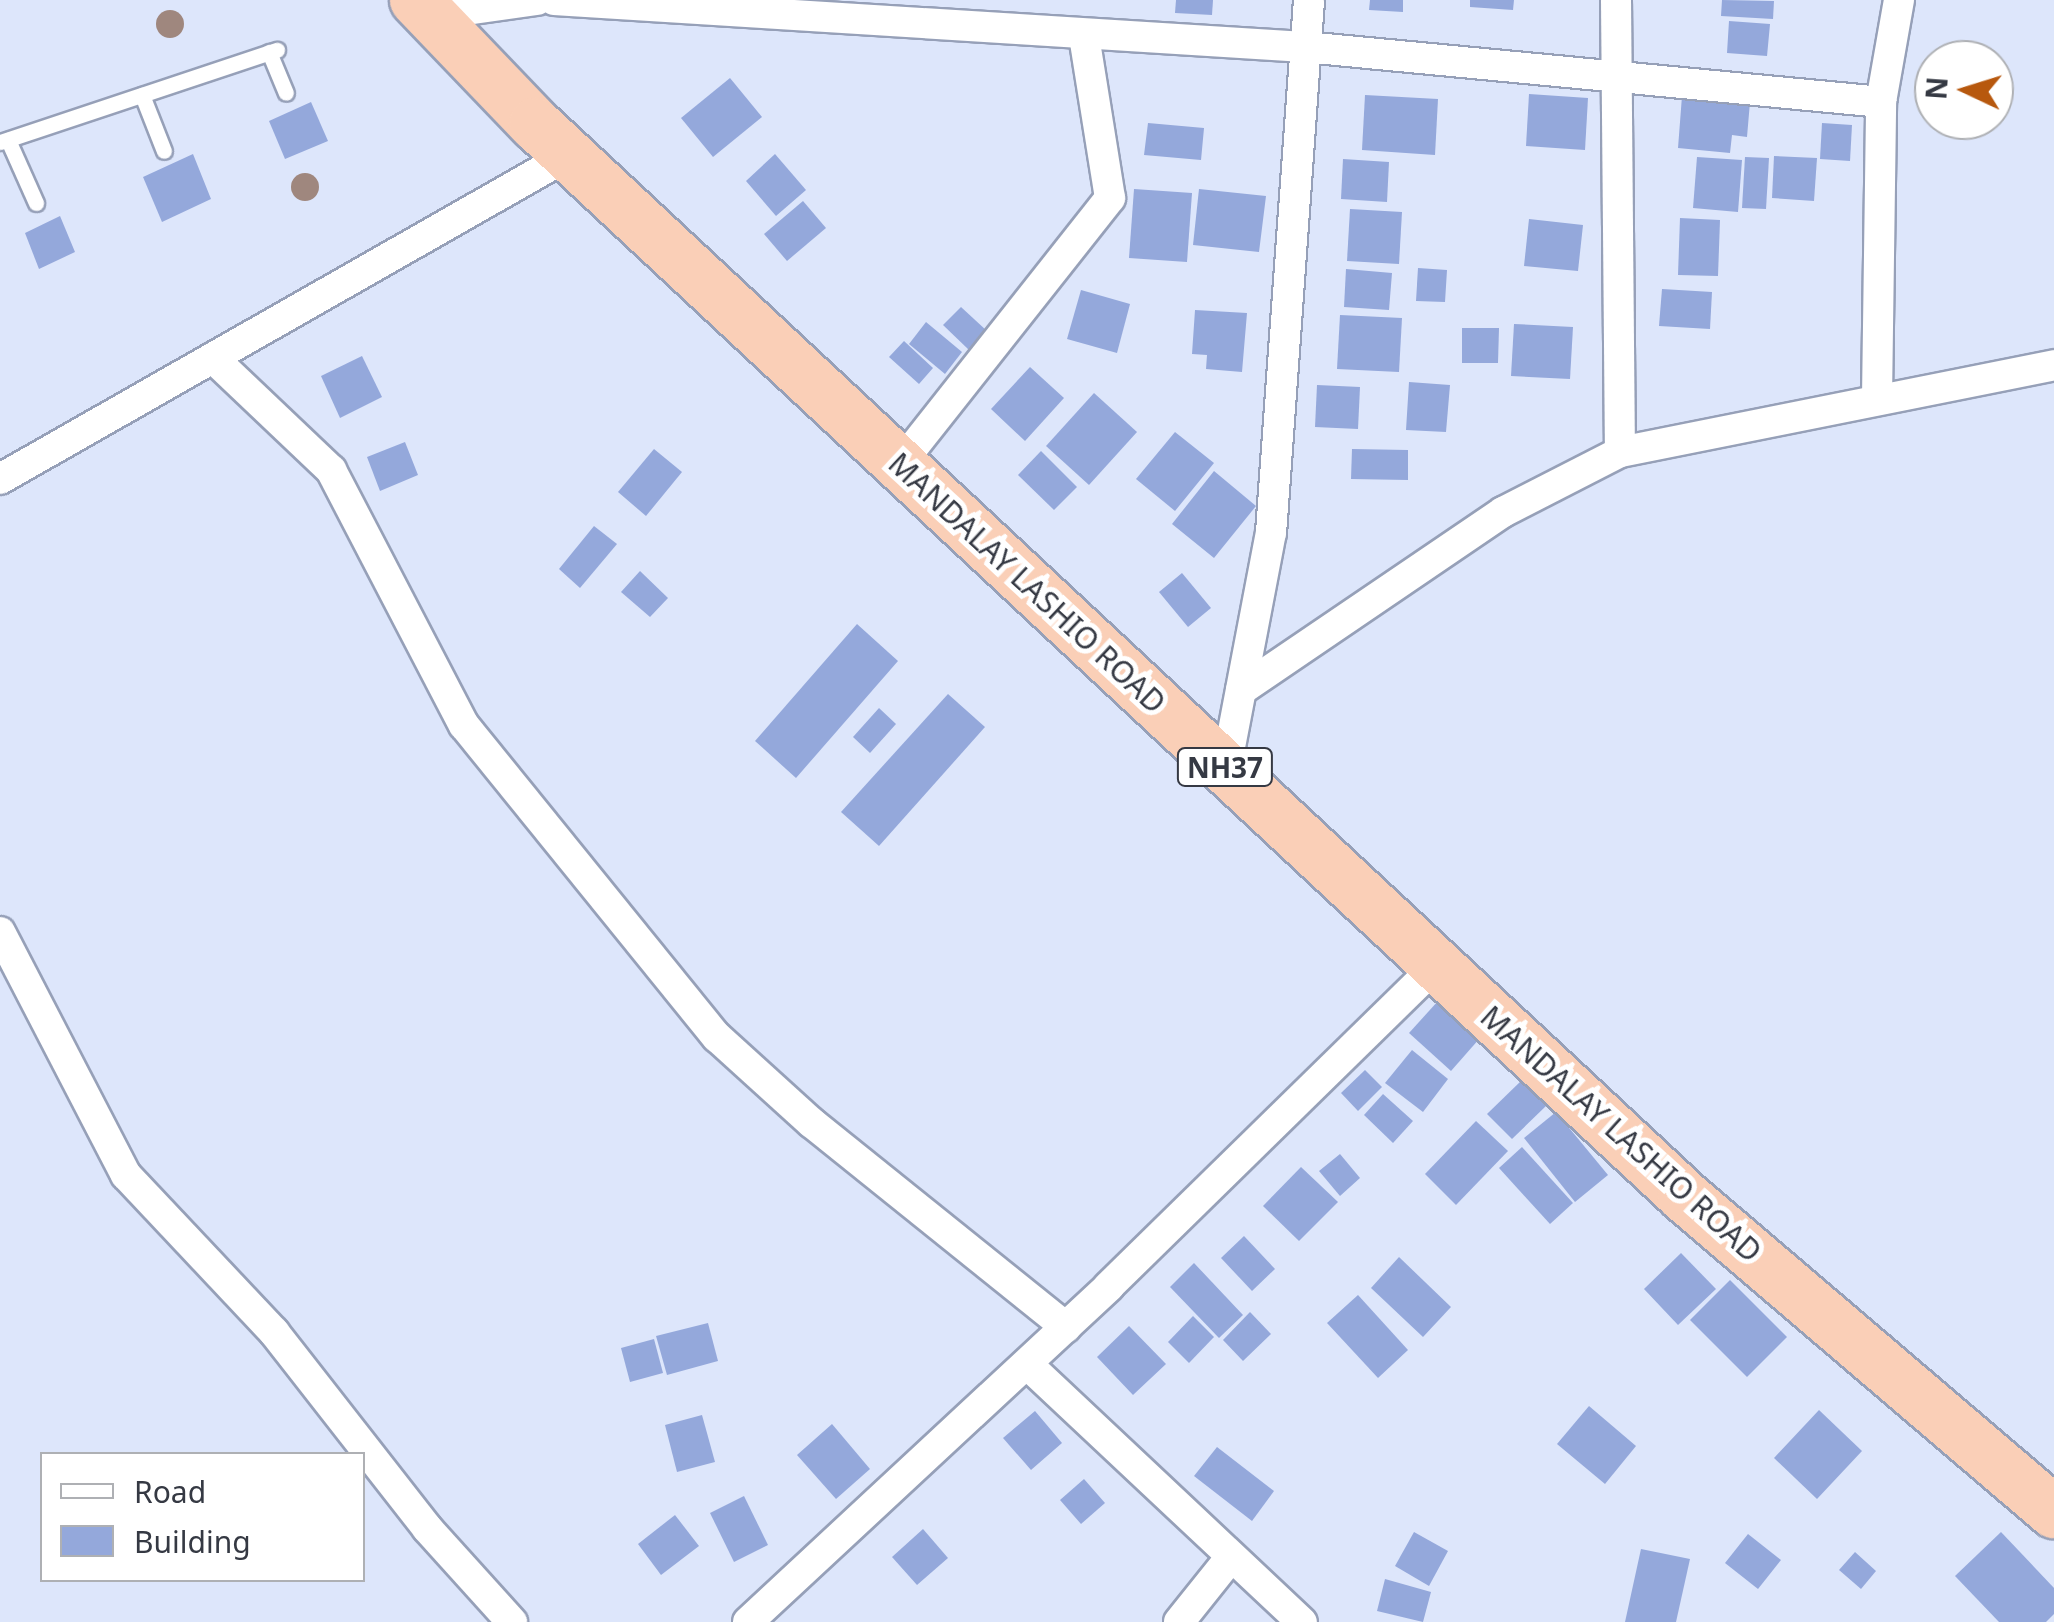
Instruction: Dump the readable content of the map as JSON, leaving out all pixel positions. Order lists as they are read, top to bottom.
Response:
{
  "streets": {
    "highway": ["MANDALAY LASHIO ROAD", "NH37"]
  },
  "legend": ["Road", "Building"],
  "north": "left"
}
